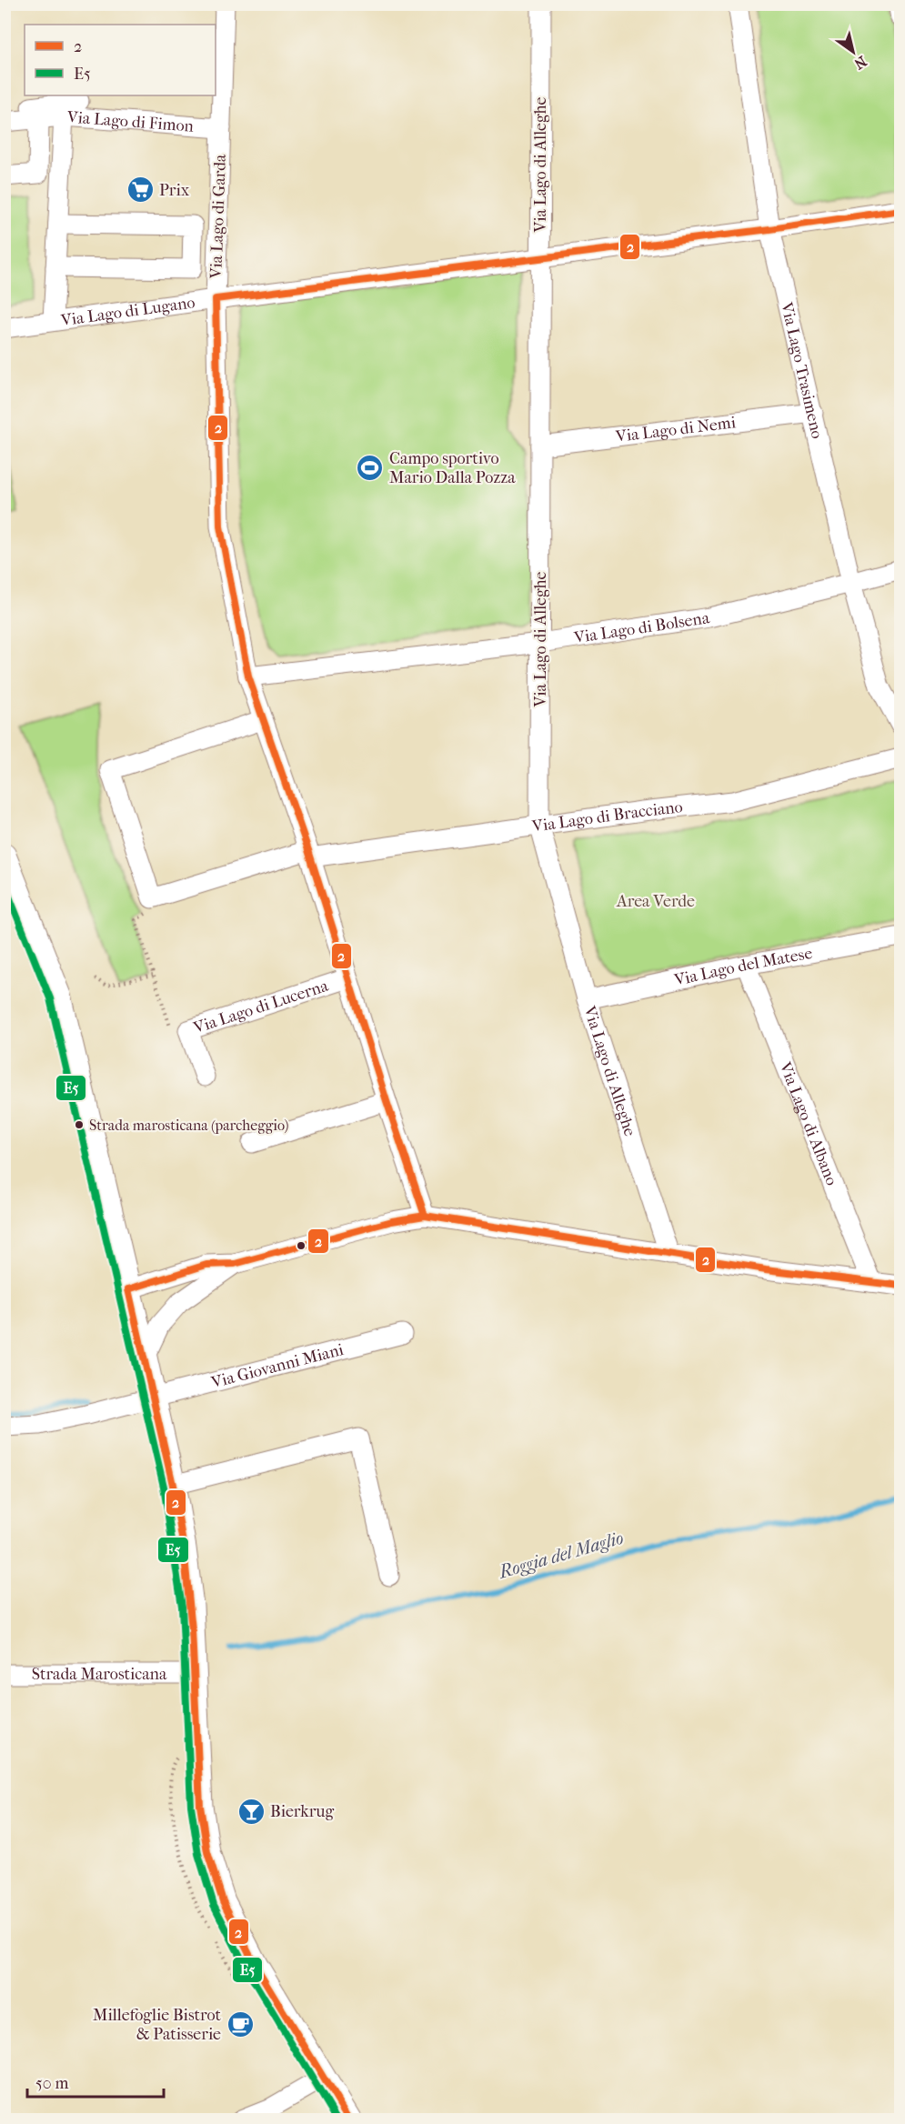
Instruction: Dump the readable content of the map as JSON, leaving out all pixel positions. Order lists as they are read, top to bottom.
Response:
{
  "streets": {
    "street": [
      "Via Lago di Fimon",
      "Via Lago di Alleghe",
      "Via Lago di Garda",
      "Via Lago di Lugano",
      "Via Lago Trasimeno",
      "Via Lago di Nemi",
      "Via Lago di Bolsena",
      "Via Lago di Bracciano",
      "Via Lago del Matese",
      "Via Lago di Lucerna",
      "Via Lago di Albano",
      "Via Giovanni Miani",
      "Strada Marosticana"
    ]
  },
  "crossings": [
    ["Via Lago di Fimon", "Via Lago di Garda"],
    ["Via Lago di Alleghe", "Via Lago di Lugano"],
    ["Via Lago di Alleghe", "Via Lago di Nemi"],
    ["Via Lago di Alleghe", "Via Lago di Bolsena"],
    ["Via Lago di Alleghe", "Via Lago di Bracciano"],
    ["Via Lago di Alleghe", "Via Lago del Matese"],
    ["Via Lago di Garda", "Via Lago di Lugano"],
    ["Via Lago di Garda", "Via Lago di Bolsena"],
    ["Via Lago di Garda", "Via Lago di Bracciano"],
    ["Via Lago di Garda", "Via Lago di Lucerna"],
    ["Via Lago di Lugano", "Via Lago Trasimeno"],
    ["Via Lago Trasimeno", "Via Lago di Nemi"],
    ["Via Lago Trasimeno", "Via Lago di Bolsena"],
    ["Via Lago del Matese", "Via Lago di Albano"]
  ],
  "water": ["Roggia del Maglio"],
  "parks": ["Area Verde"],
  "places": {
    "supermarket": ["Prix"],
    "sports": ["Campo sportivo Mario Dalla Pozza"],
    "other": ["Strada marosticana (parcheggio)"],
    "bar": ["Bierkrug"],
    "cafe": ["Millefoglie Bistrot & Patisserie"]
  },
  "lines": ["transit line 2", "transit line E5"],
  "legend": ["2", "E5"],
  "scale_bar": "50 m",
  "north": "bottom right"
}
